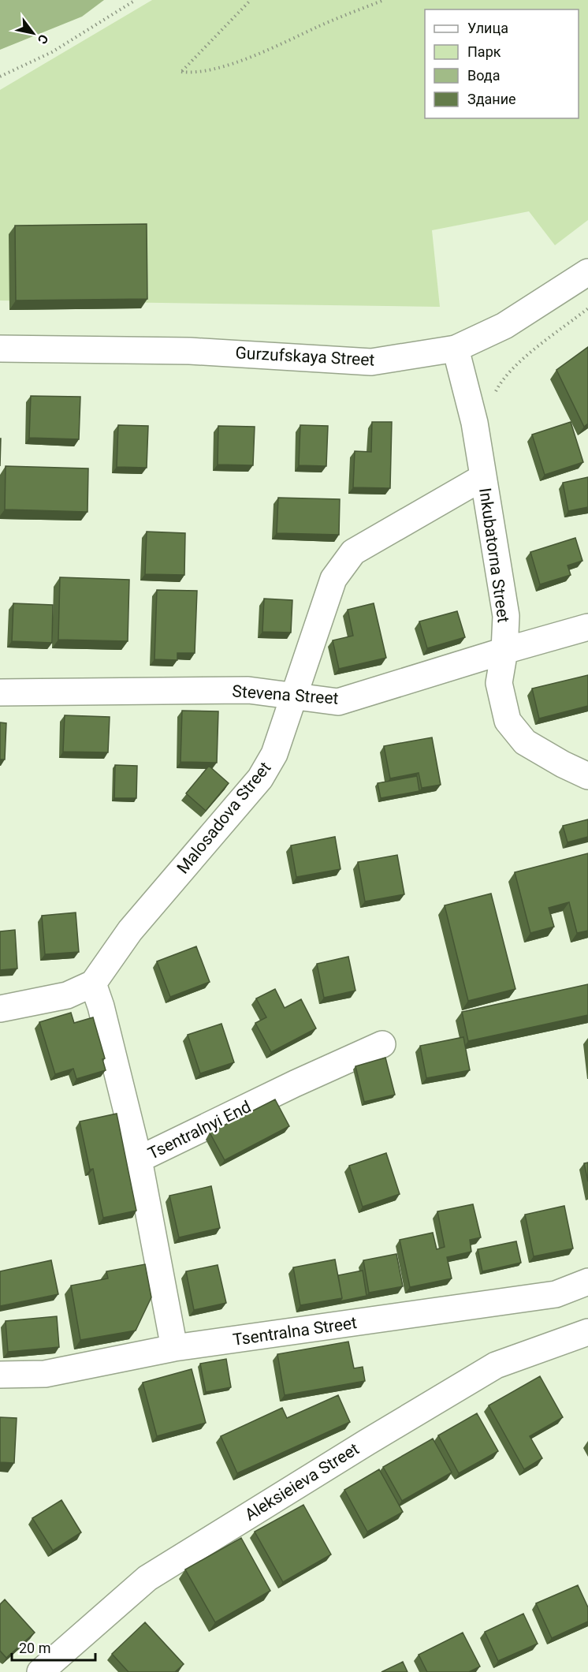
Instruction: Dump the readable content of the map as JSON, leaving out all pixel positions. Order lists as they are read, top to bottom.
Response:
{
  "streets": {
    "street": [
      "Gurzufskaya Street",
      "Inkubatorna Street",
      "Stevena Street",
      "Malosadova Street",
      "Tsentralnyi End",
      "Tsentralna Street",
      "Aleksieieva Street"
    ]
  },
  "crossings": [
    ["Gurzufskaya Street", "Inkubatorna Street"],
    ["Inkubatorna Street", "Stevena Street"],
    ["Inkubatorna Street", "Malosadova Street"],
    ["Stevena Street", "Malosadova Street"],
    ["Tsentralnyi End", "Tsentralna Street"]
  ],
  "legend": [
    "Улица",
    "Парк",
    "Вода",
    "Здание"
  ],
  "scale_bar": "20 m",
  "north": "bottom right"
}
